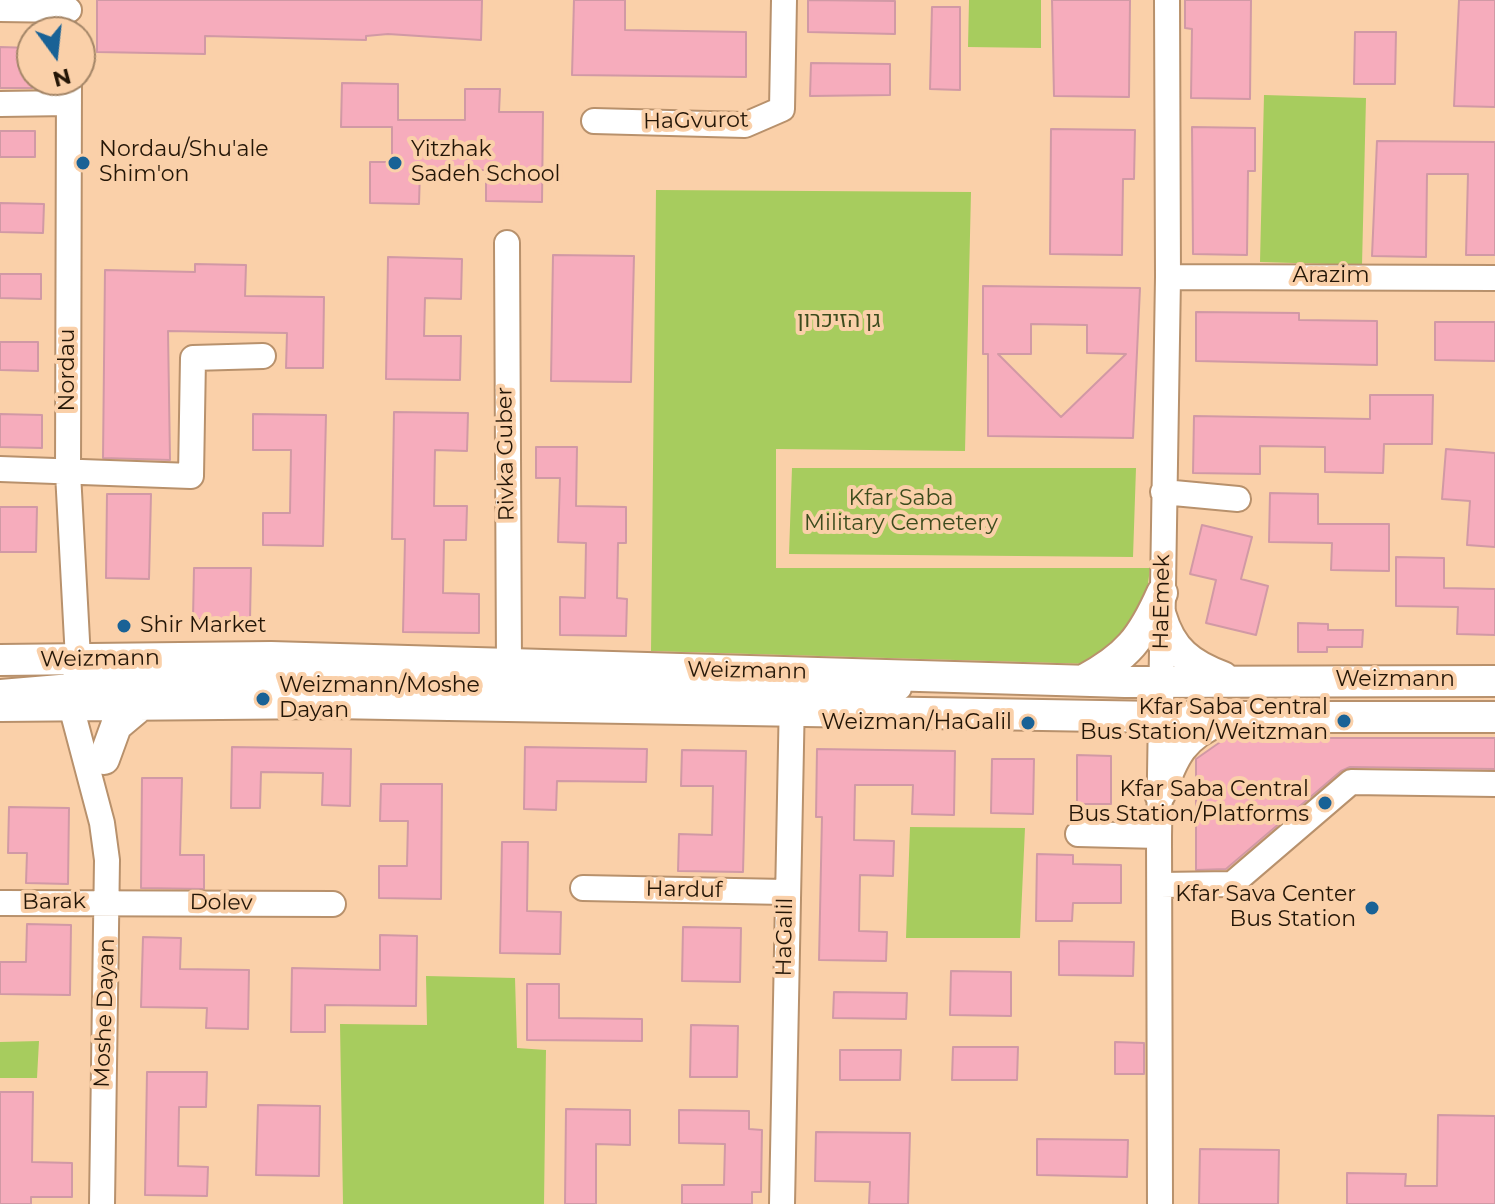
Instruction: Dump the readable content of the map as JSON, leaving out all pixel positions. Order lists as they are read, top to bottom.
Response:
{
  "streets": {
    "main road": ["Weizmann"],
    "street": [
      "HaGvurot",
      "Arazim",
      "Nordau",
      "Rivka Guber",
      "HaEmek",
      "Harduf",
      "Barak",
      "Dolev",
      "HaGalil",
      "Moshe Dayan"
    ]
  },
  "crossings": [
    ["Arazim", "HaEmek"],
    ["Nordau", "Weizmann"],
    ["Nordau", "Moshe Dayan"],
    ["Rivka Guber", "Weizmann"],
    ["HaEmek", "Weizmann"],
    ["Weizmann", "HaGalil"],
    ["Weizmann", "Moshe Dayan"],
    ["Harduf", "HaGalil"],
    ["Barak", "Dolev"],
    ["Barak", "Moshe Dayan"],
    ["Dolev", "Moshe Dayan"]
  ],
  "parks": ["גן הזיכרון", "Kfar Saba Military Cemetery"],
  "places": [
    "Nordau/Shu'ale Shim'on",
    "Yitzhak Sadeh School",
    "Shir Market",
    "Weizmann/Moshe Dayan",
    "Kfar Saba Central Bus Station/Weitzman",
    "Weizman/HaGalil",
    "Kfar Saba Central Bus Station/Platforms",
    "Kfar Sava Center Bus Station"
  ],
  "north": "bottom"
}
